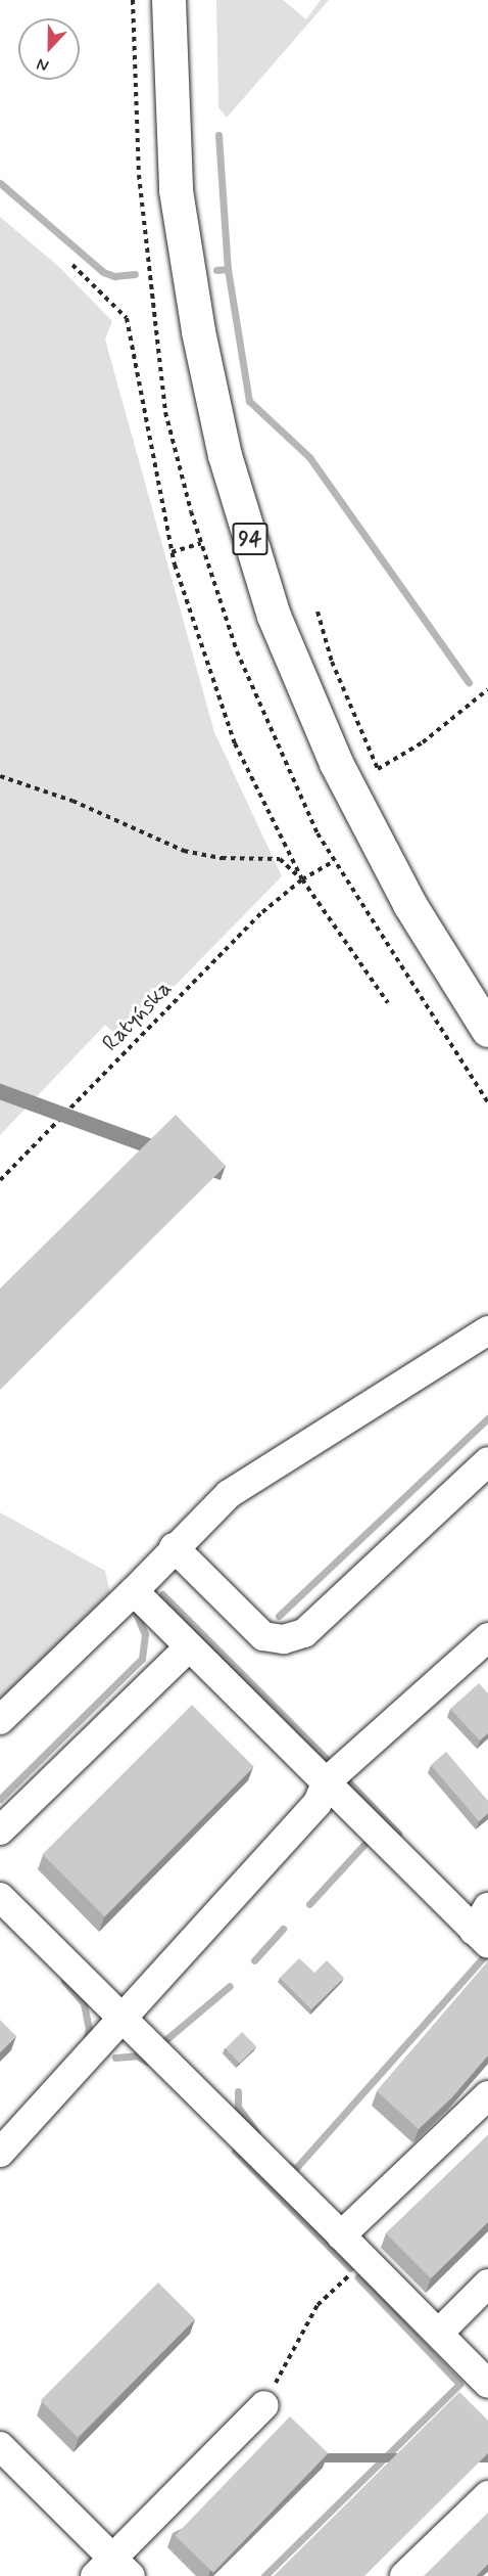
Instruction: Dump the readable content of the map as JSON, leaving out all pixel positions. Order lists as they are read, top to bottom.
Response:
{
  "streets": {
    "main road": ["94"],
    "path": ["Ratyńska"]
  },
  "north": "bottom"
}
